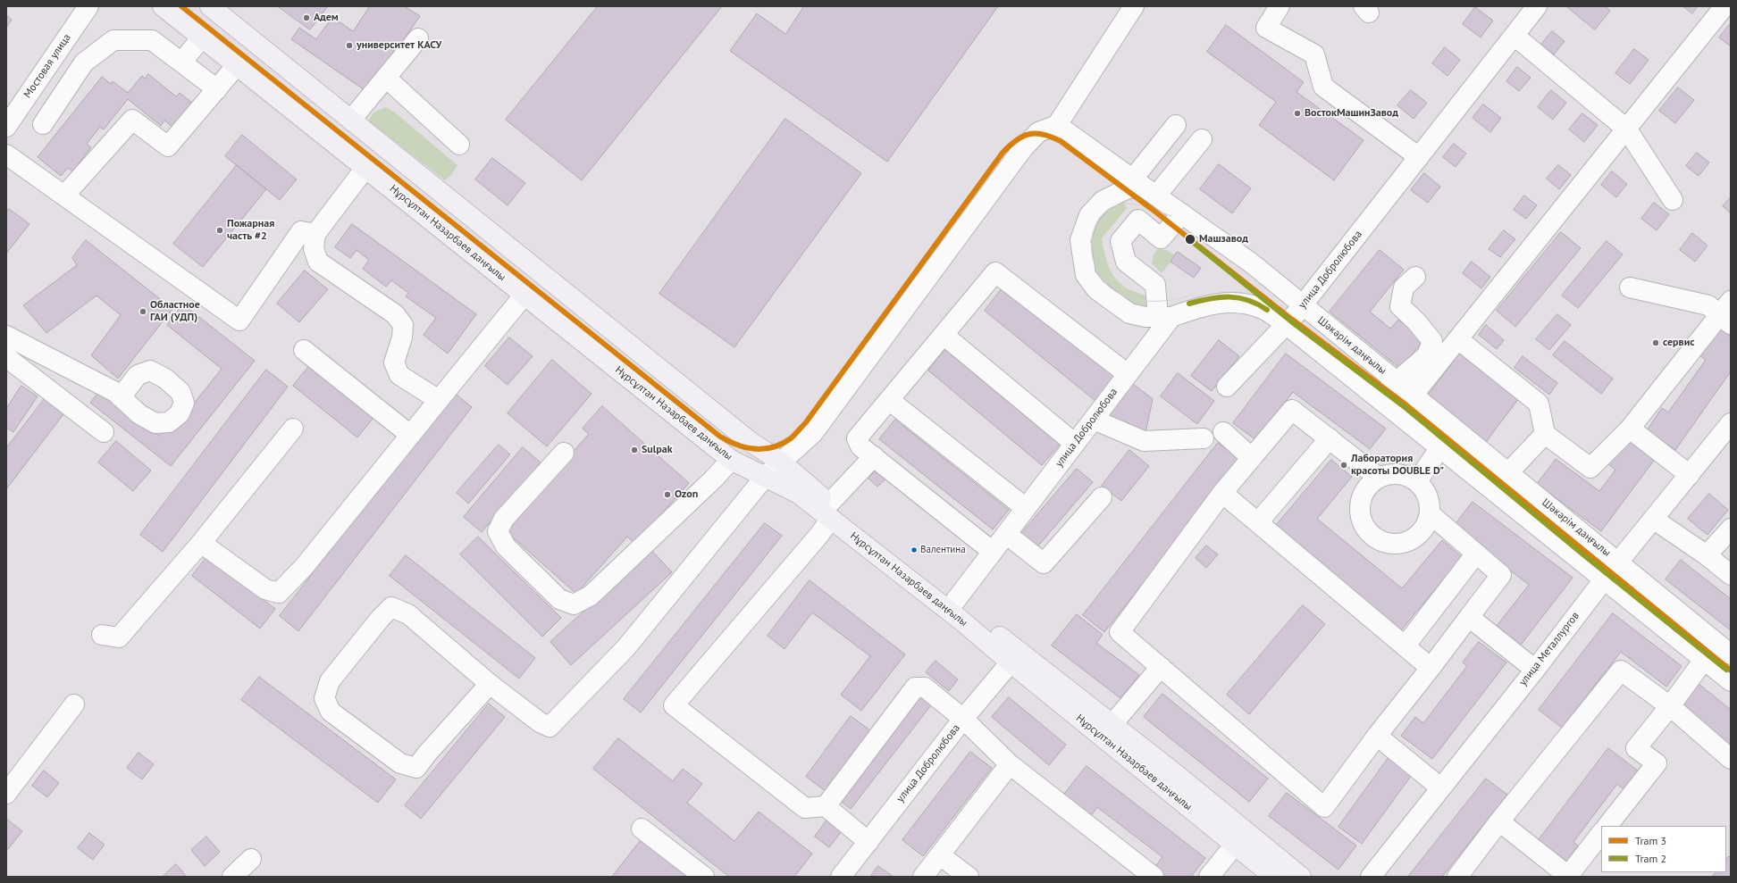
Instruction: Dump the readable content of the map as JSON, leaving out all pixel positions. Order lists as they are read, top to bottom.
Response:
{
  "streets": {
    "main road": ["Нұрсұлтан Назарбаев даңғылы"],
    "street": [
      "Мостовая улица",
      "улица Добролюбова",
      "Шәкәрім даңғылы",
      "улица Металлургов"
    ]
  },
  "crossings": [
    ["Нұрсұлтан Назарбаев даңғылы", "улица Добролюбова"],
    ["улица Добролюбова", "Шәкәрім даңғылы"],
    ["Шәкәрім даңғылы", "улица Металлургов"]
  ],
  "places": [
    "Адем",
    "университет КАСУ",
    "ВостокМашинЗавод",
    "Пожарная часть #2",
    "Машзавод",
    "Областное ГАИ (УДП)",
    "сервис",
    "Sulpak",
    "Лаборатория красоты DOUBLE D\"",
    "Ozon",
    "Валентина"
  ],
  "lines": ["tram line 3", "tram line 2"],
  "legend": ["Tram 3", "Tram 2"]
}
